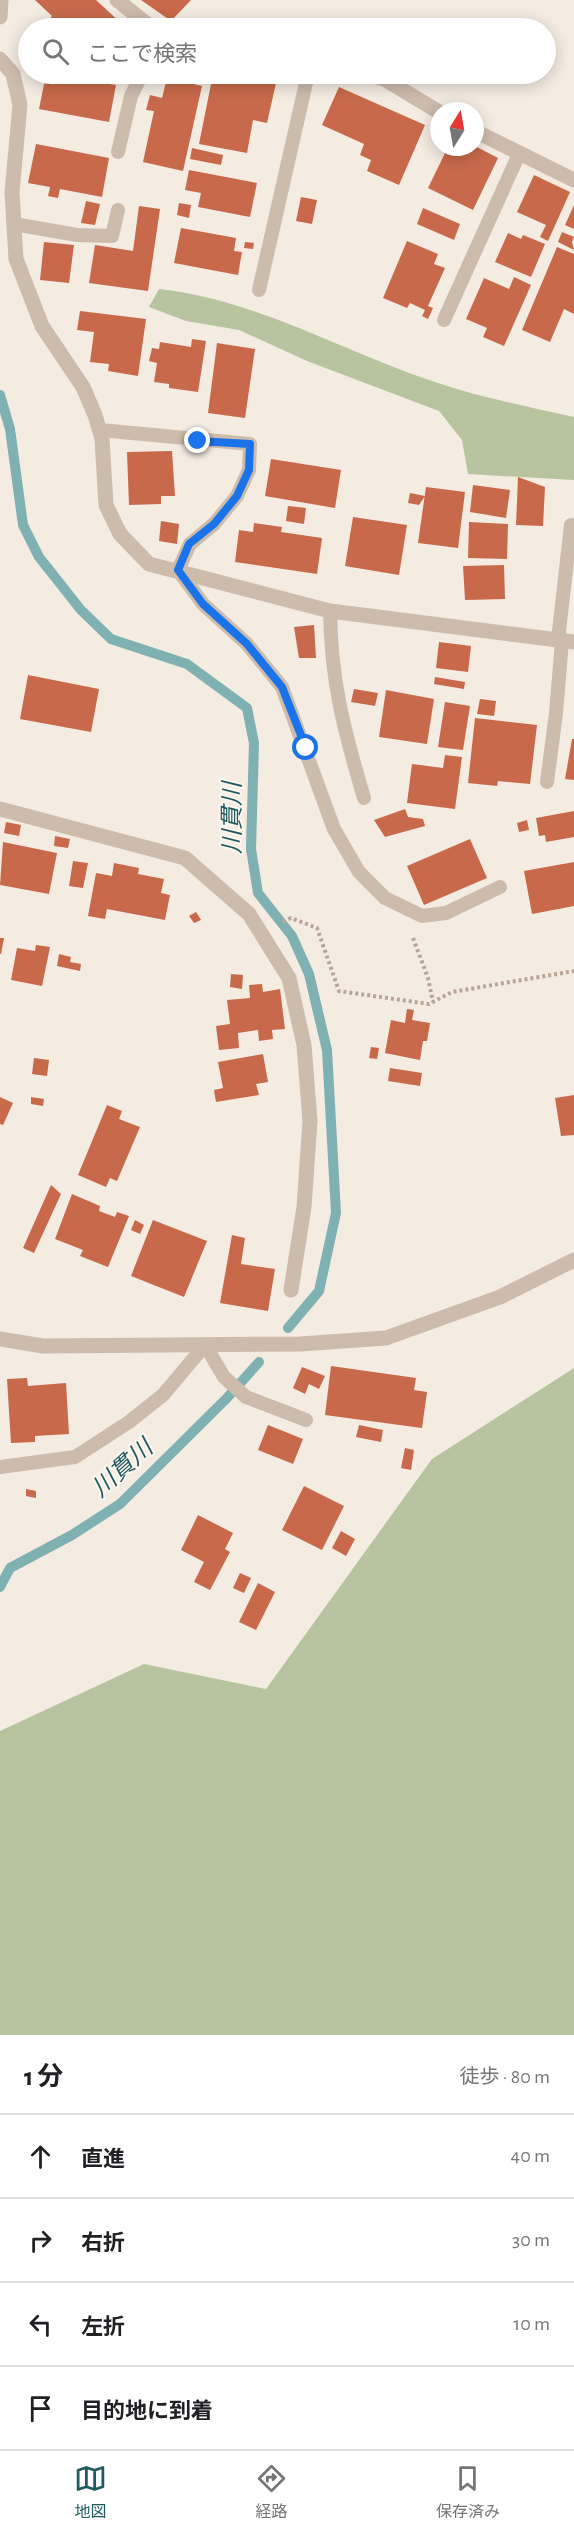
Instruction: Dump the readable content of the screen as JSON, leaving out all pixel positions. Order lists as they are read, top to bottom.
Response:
{
  "water": ["川貫川"],
  "north": "top",
  "page": {
    "search": "ここで検索",
    "heading": ["1 分", "徒歩 · 80 m"],
    "list": [
      ["直進", "40 m"],
      ["右折", "30 m"],
      ["左折", "10 m"],
      "目的地に到着"
    ],
    "nav": ["地図", "経路", "保存済み"]
  }
}
